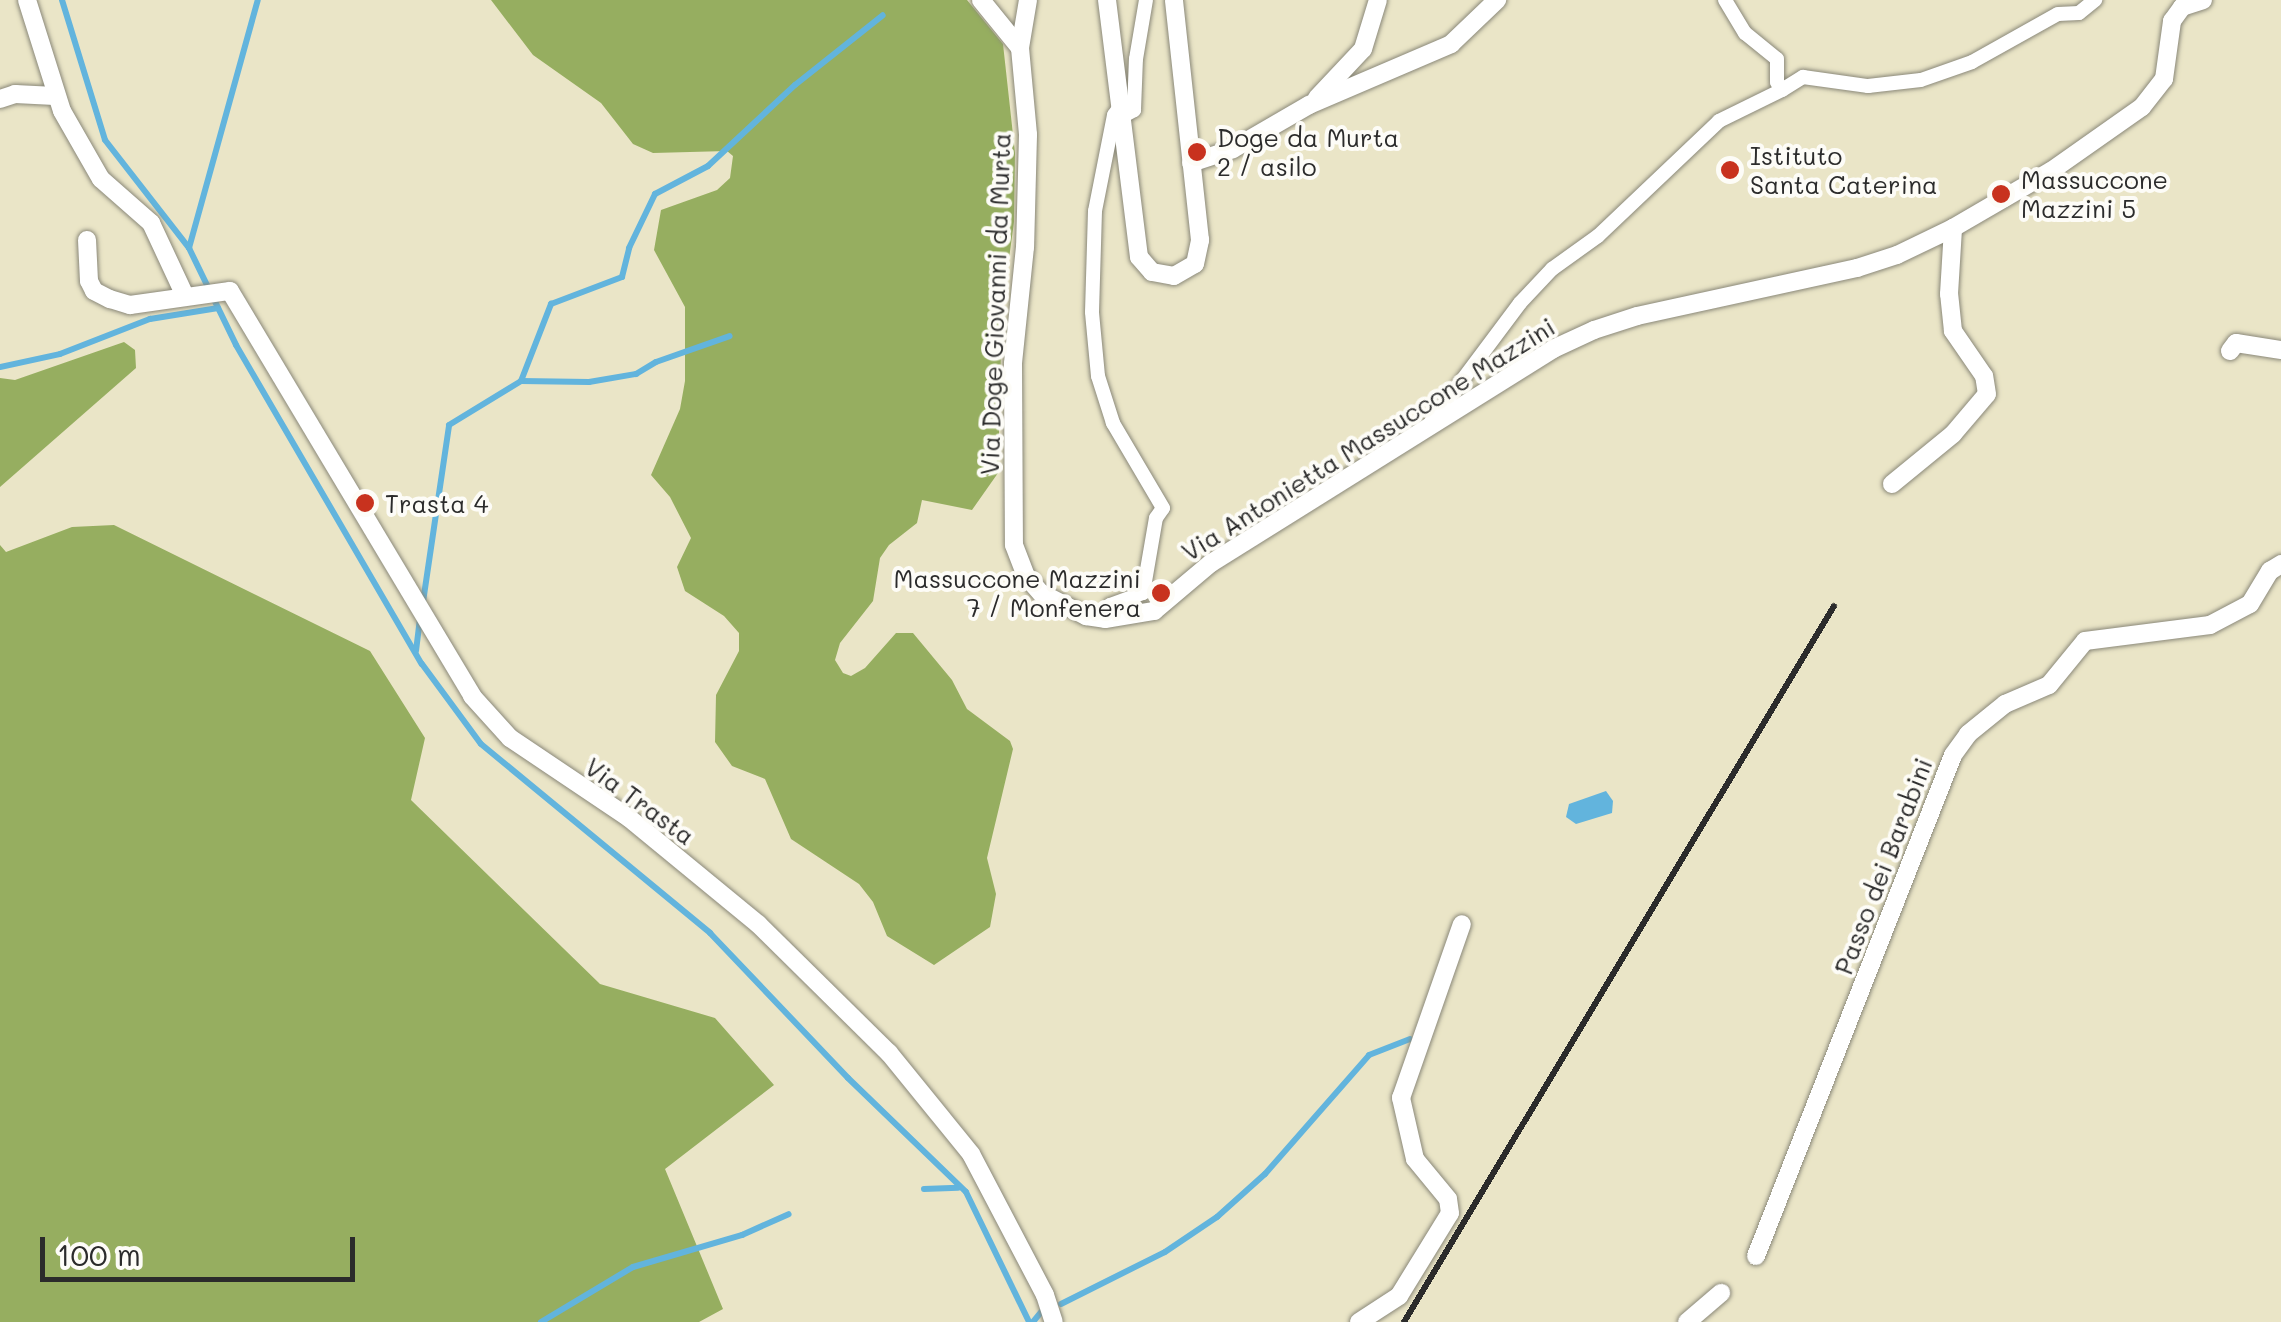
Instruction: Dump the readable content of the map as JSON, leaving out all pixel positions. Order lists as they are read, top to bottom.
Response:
{
  "streets": {
    "street": [
      "Via Doge Giovanni da Murta",
      "Via Antonietta Massuccone Mazzini",
      "Via Trasta",
      "Passo dei Barabini"
    ]
  },
  "crossings": [
    ["Via Doge Giovanni da Murta", "Via Antonietta Massuccone Mazzini"]
  ],
  "places": [
    "Doge da Murta 2 / asilo",
    "Istituto Santa Caterina",
    "Massuccone Mazzini 5",
    "Trasta 4",
    "Massuccone Mazzini 7 / Monfenera"
  ],
  "scale_bar": "100 m"
}
